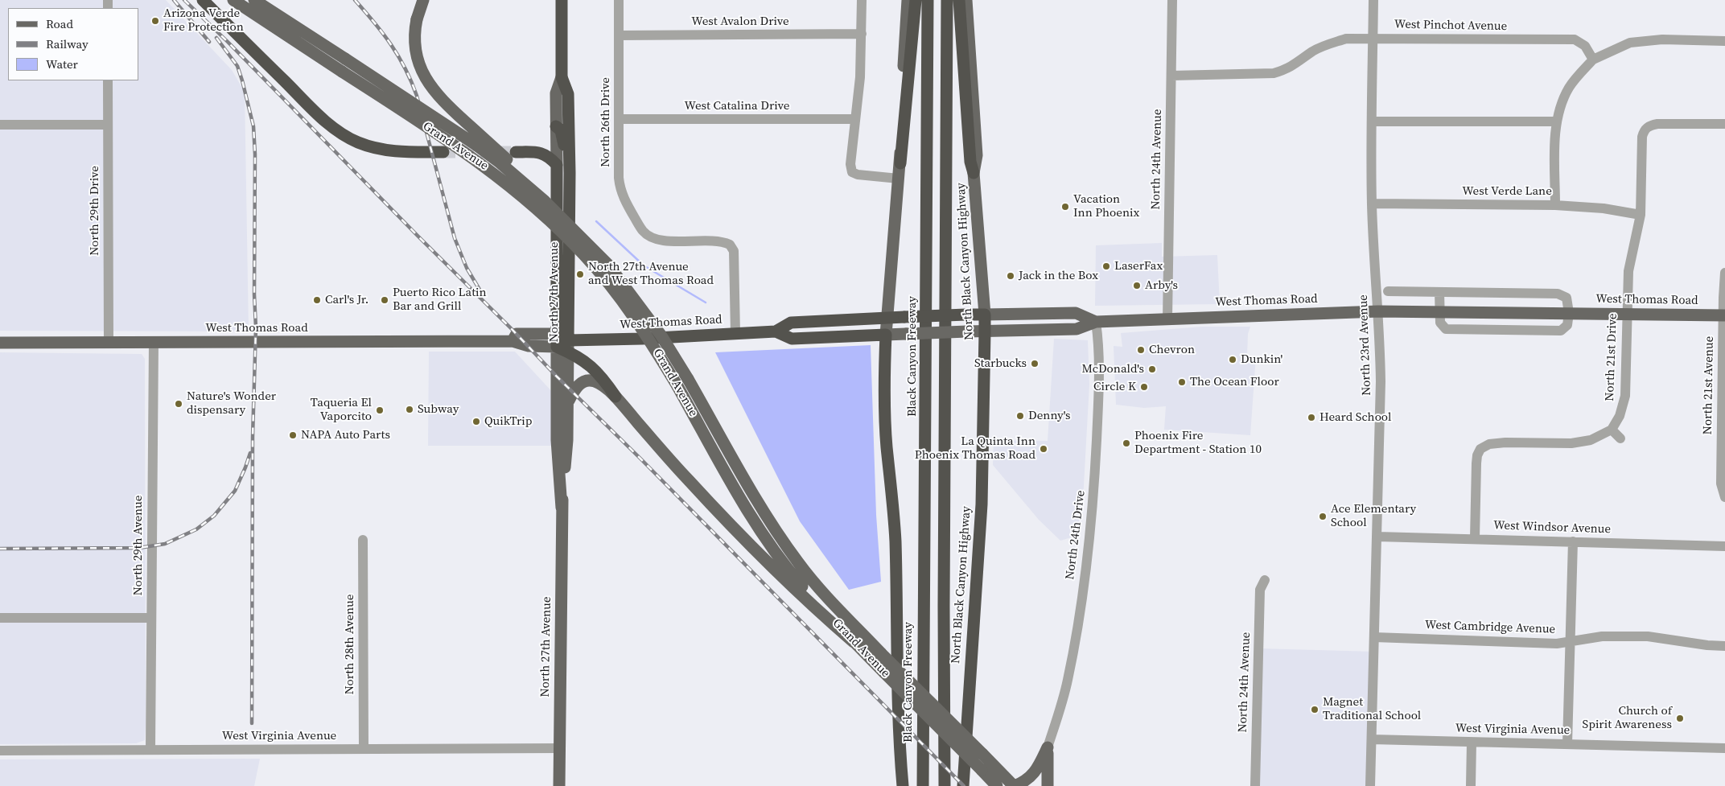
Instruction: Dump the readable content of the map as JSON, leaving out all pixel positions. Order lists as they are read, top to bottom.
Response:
{
  "streets": {
    "highway": [
      "North Black Canyon Highway",
      "North 27th Avenue",
      "West Thomas Road",
      "Black Canyon Freeway"
    ],
    "main road": ["Grand Avenue"],
    "street": [
      "West Avalon Drive",
      "West Pinchot Avenue",
      "West Catalina Drive",
      "North 26th Drive",
      "North 24th Avenue",
      "West Verde Lane",
      "North 29th Drive",
      "North 23rd Avenue",
      "North 21st Drive",
      "North 21st Avenue",
      "West Windsor Avenue",
      "North 24th Drive",
      "North 29th Avenue",
      "West Cambridge Avenue",
      "North 28th Avenue",
      "West Virginia Avenue"
    ]
  },
  "crossings": [
    ["West Avalon Drive", "North 26th Drive"],
    ["West Pinchot Avenue", "North 24th Avenue"],
    ["West Pinchot Avenue", "North 23rd Avenue"],
    ["West Catalina Drive", "North 26th Drive"],
    ["North 26th Drive", "West Thomas Road"],
    ["North 24th Avenue", "West Thomas Road"],
    ["West Verde Lane", "North 23rd Avenue"],
    ["West Verde Lane", "North 21st Drive"],
    ["North 29th Drive", "West Thomas Road"],
    ["North Black Canyon Highway", "West Thomas Road"],
    ["North 27th Avenue", "West Thomas Road"],
    ["North 27th Avenue", "West Virginia Avenue"],
    ["West Thomas Road", "North 23rd Avenue"],
    ["West Thomas Road", "North 21st Drive"],
    ["West Thomas Road", "North 21st Avenue"],
    ["West Thomas Road", "North 24th Drive"],
    ["West Thomas Road", "North 29th Avenue"],
    ["North 23rd Avenue", "West Windsor Avenue"],
    ["North 23rd Avenue", "West Cambridge Avenue"],
    ["North 23rd Avenue", "West Virginia Avenue"],
    ["North 29th Avenue", "West Virginia Avenue"],
    ["North 28th Avenue", "West Virginia Avenue"]
  ],
  "places": [
    "Arizona Verde Fire Protection",
    "Vacation Inn Phoenix",
    "LaserFax",
    "North 27th Avenue and West Thomas Road",
    "Jack in the Box",
    "Arby's",
    "Carl's Jr.",
    "Puerto Rico Latin Bar and Grill",
    "Chevron",
    "Dunkin'",
    "Starbucks",
    "McDonald's",
    "The Ocean Floor",
    "Circle K",
    "Nature's Wonder dispensary",
    "Subway",
    "Taqueria El Vaporcito",
    "Denny's",
    "Heard School",
    "QuikTrip",
    "NAPA Auto Parts",
    "Phoenix Fire Department - Station 10",
    "La Quinta Inn Phoenix Thomas Road",
    "Ace Elementary School",
    "Magnet Traditional School",
    "Church of Spirit Awareness"
  ],
  "legend": ["Road", "Railway", "Water"]
}
